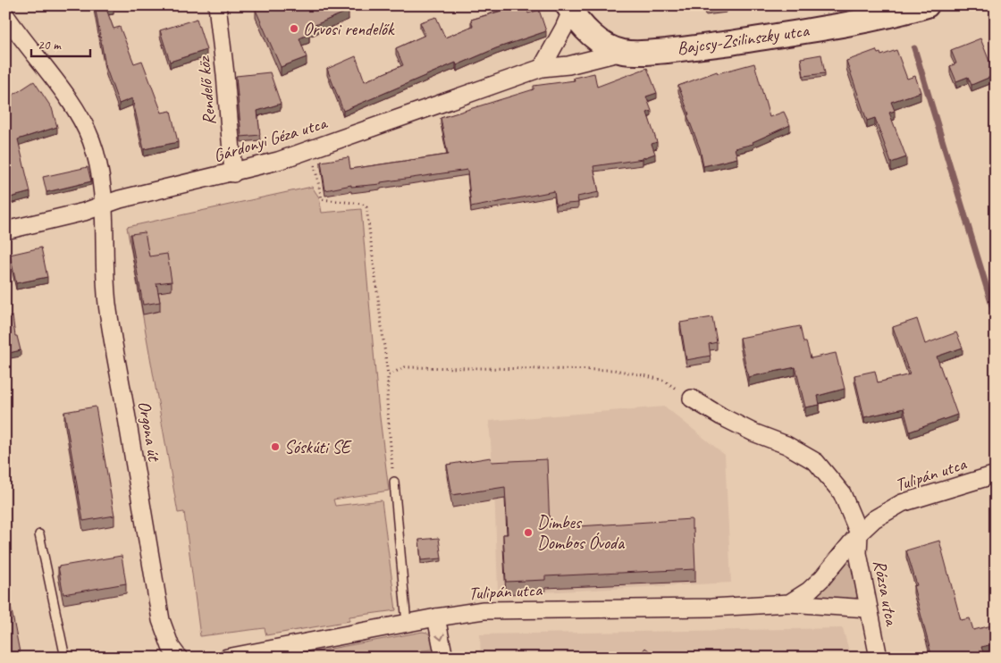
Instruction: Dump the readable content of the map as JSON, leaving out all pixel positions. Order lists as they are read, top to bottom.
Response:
{
  "streets": {
    "street": [
      "Bajcsy-Zsilinszky utca",
      "Rendelő köz",
      "Gárdonyi Géza utca",
      "Orgona út",
      "Tulipán utca",
      "Rózsa utca"
    ]
  },
  "crossings": [
    ["Bajcsy-Zsilinszky utca", "Gárdonyi Géza utca"],
    ["Rendelő köz", "Gárdonyi Géza utca"],
    ["Gárdonyi Géza utca", "Orgona út"],
    ["Tulipán utca", "Rózsa utca"]
  ],
  "places": ["Orvosi rendelők", "Sóskúti SE", "Dimbes Dombos Óvoda"],
  "scale_bar": "20 m"
}
